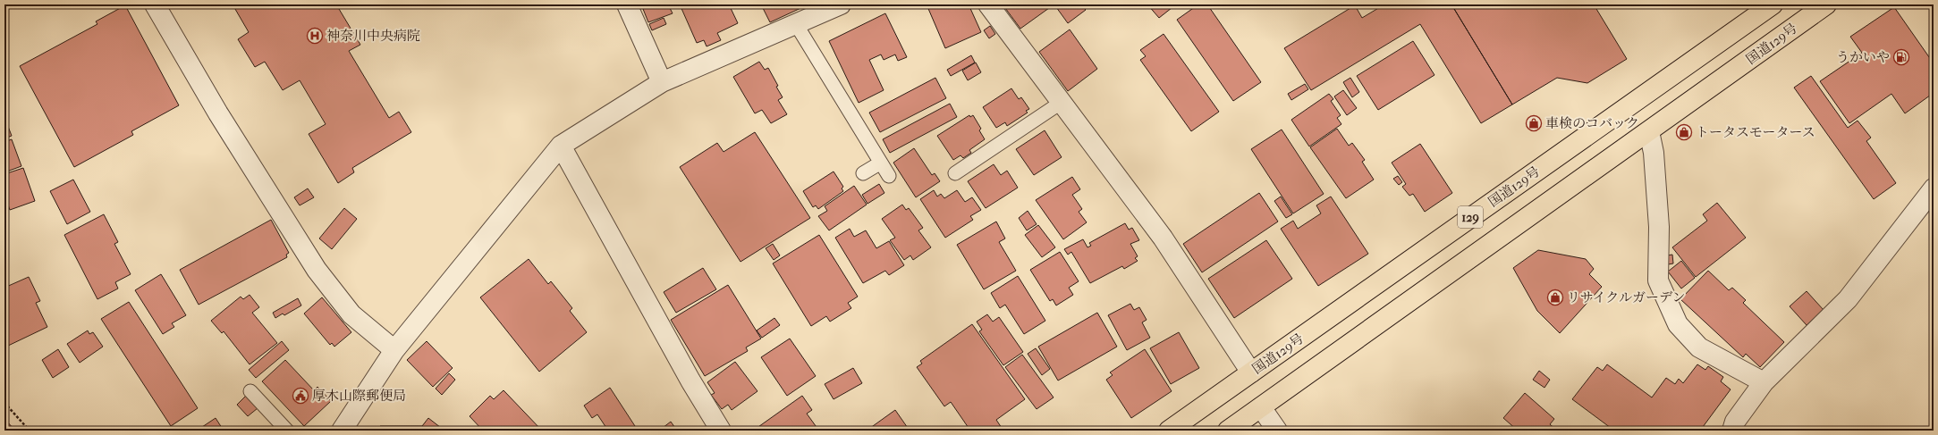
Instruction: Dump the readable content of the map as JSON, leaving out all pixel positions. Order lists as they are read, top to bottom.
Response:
{
  "streets": {
    "highway": ["国道129号", "129"]
  },
  "places": {
    "hospital": ["神奈川中央病院"],
    "fuel station": ["うかいや"],
    "shop": ["車検のコバック", "トータスモータース", "リサイクルガーデン"],
    "public building": ["厚木山際郵便局"]
  }
}
